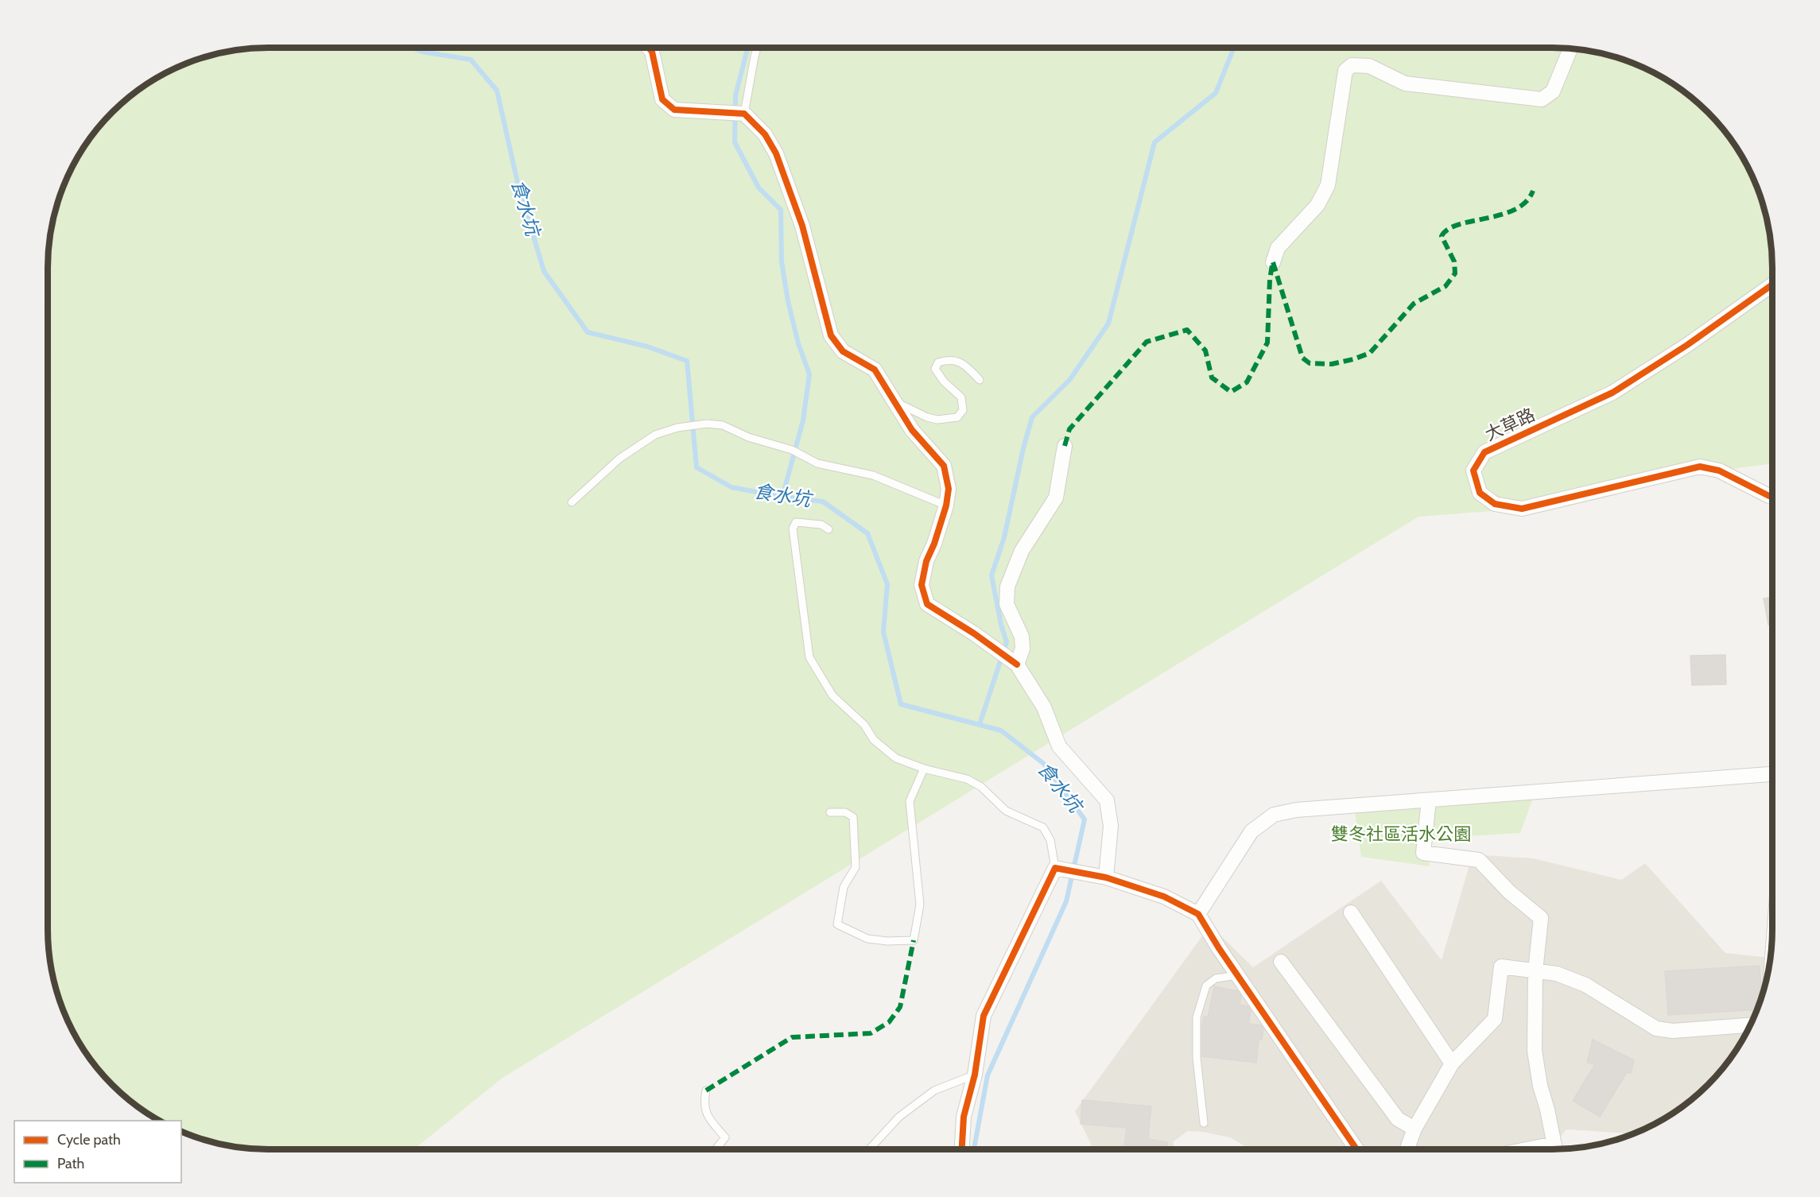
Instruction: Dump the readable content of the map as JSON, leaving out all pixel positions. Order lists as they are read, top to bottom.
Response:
{
  "streets": {
    "street": ["大草路"]
  },
  "water": ["食水坑"],
  "parks": ["雙冬社區活水公園"],
  "legend": ["Cycle path", "Path"]
}
